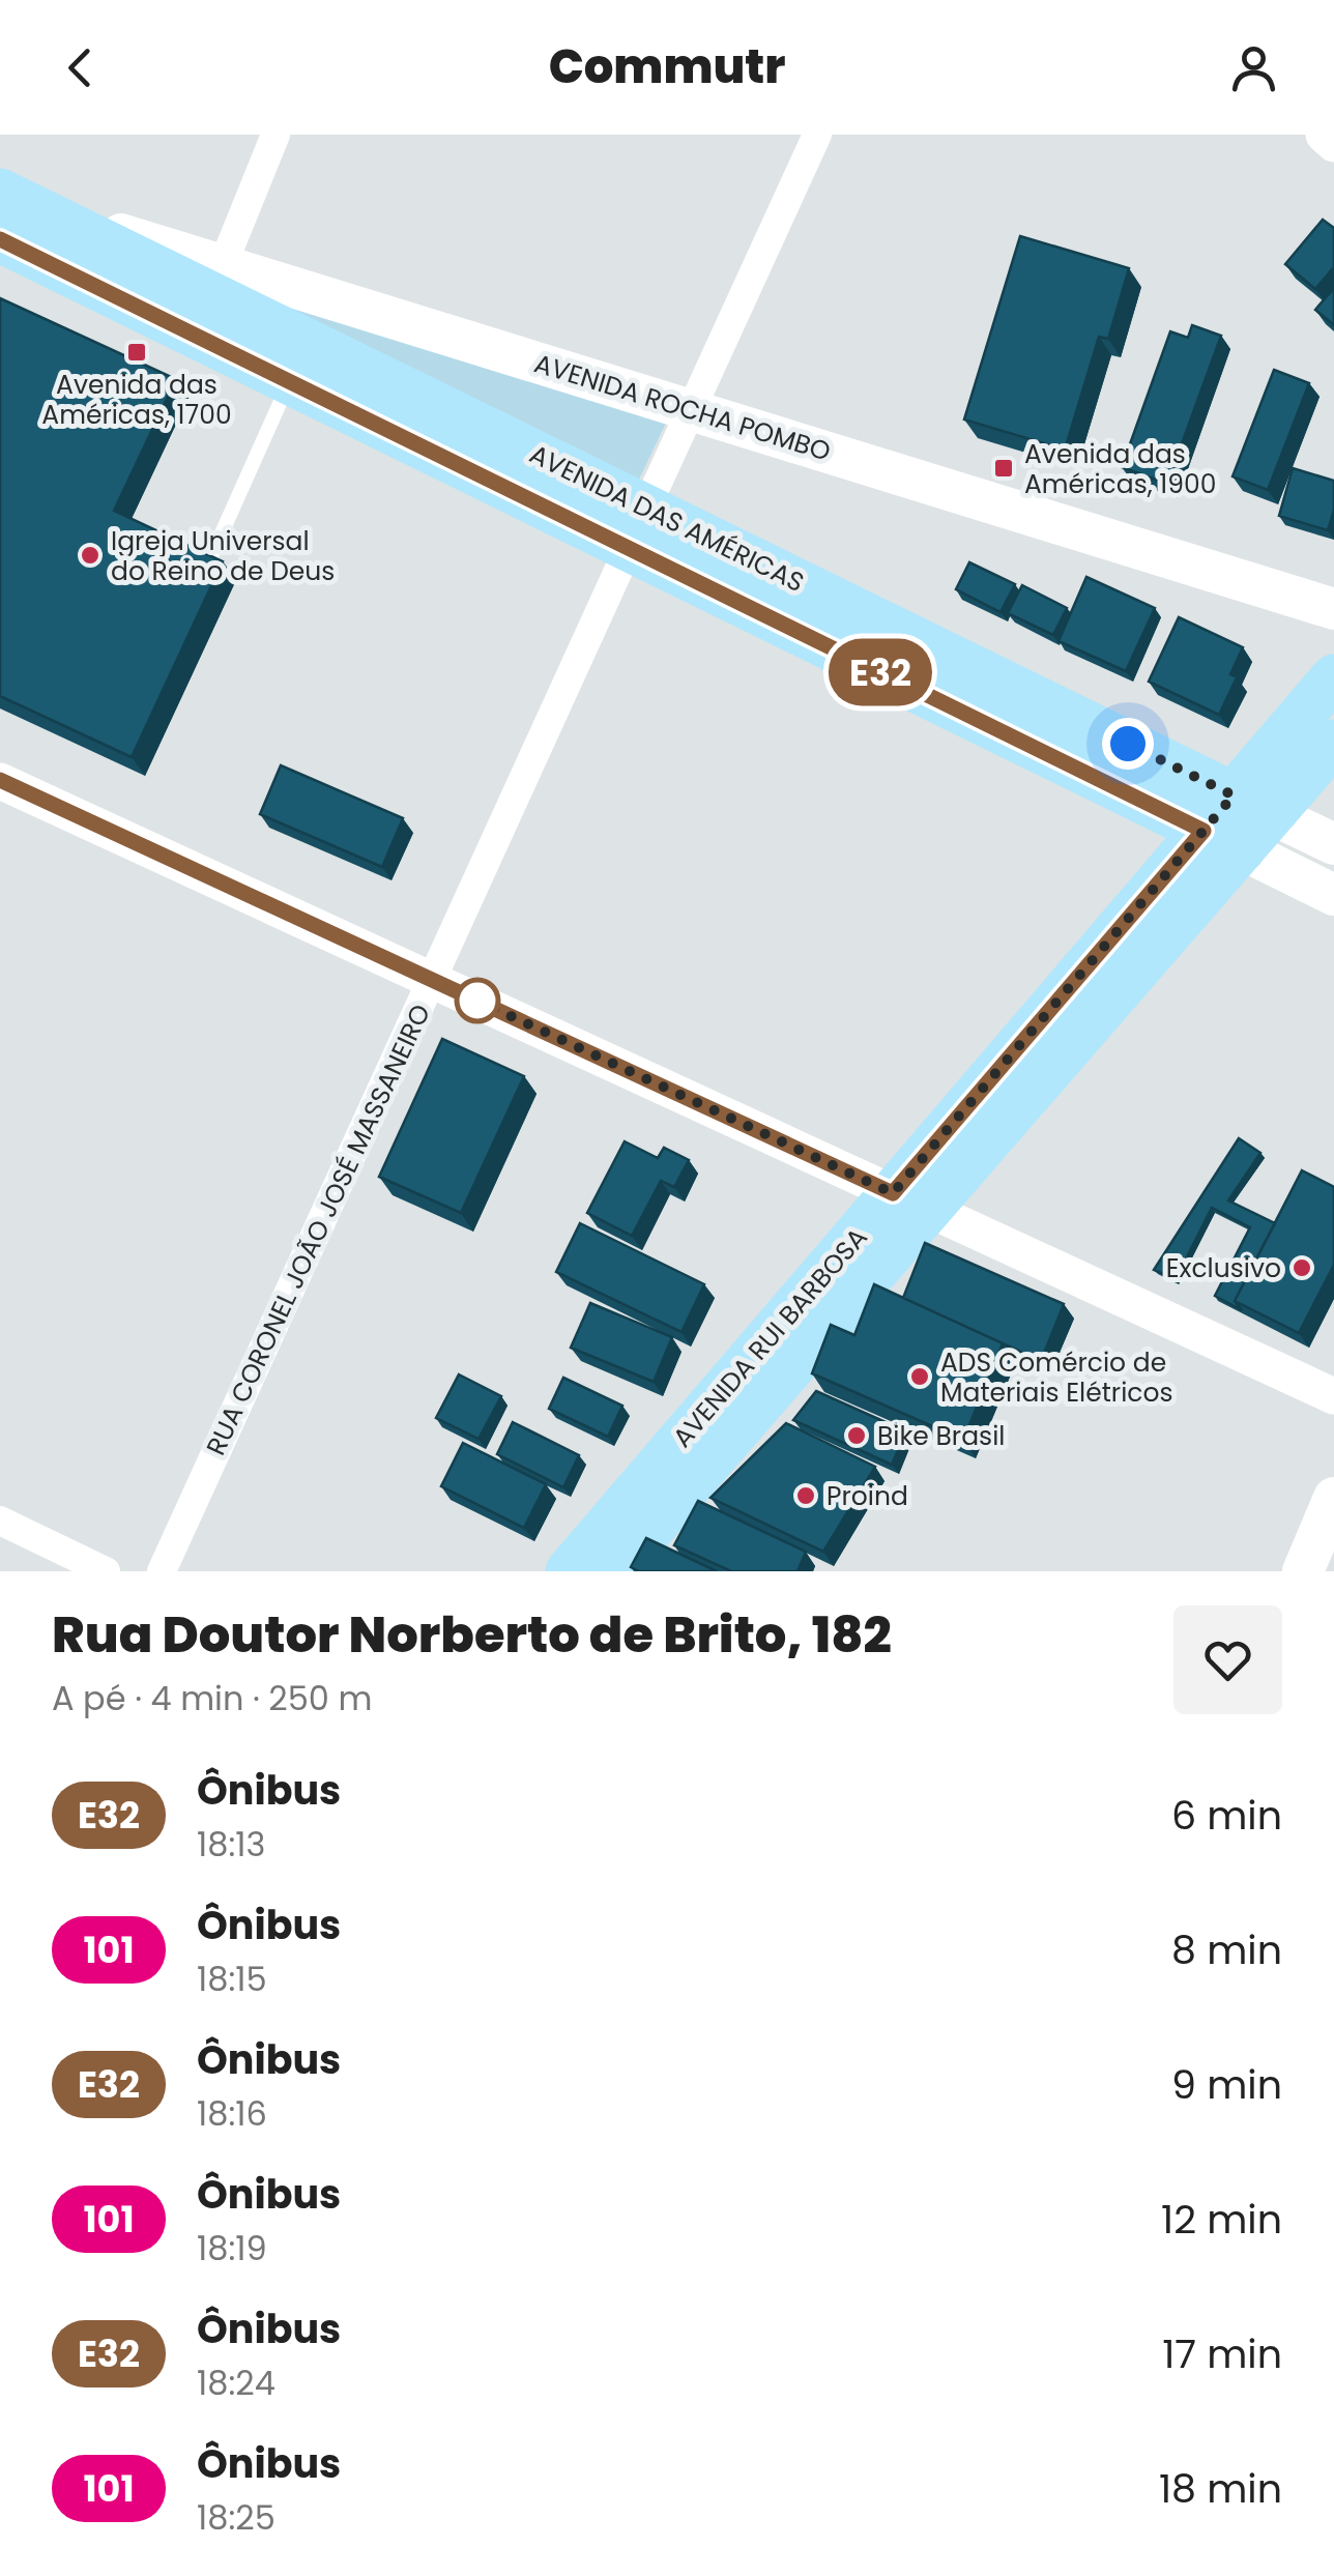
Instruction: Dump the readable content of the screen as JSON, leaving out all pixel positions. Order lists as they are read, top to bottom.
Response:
{
  "streets": {
    "main road": ["AVENIDA ROCHA POMBO", "AVENIDA DAS AMÉRICAS", "AVENIDA RUI BARBOSA"],
    "street": ["RUA CORONEL JOÃO JOSÉ MASSANEIRO"]
  },
  "crossings": [
    ["AVENIDA ROCHA POMBO", "AVENIDA DAS AMÉRICAS"],
    ["AVENIDA ROCHA POMBO", "RUA CORONEL JOÃO JOSÉ MASSANEIRO"],
    ["AVENIDA DAS AMÉRICAS", "RUA CORONEL JOÃO JOSÉ MASSANEIRO"],
    ["AVENIDA DAS AMÉRICAS", "AVENIDA RUI BARBOSA"]
  ],
  "places": {
    "transit": ["Avenida das Américas, 1700", "Avenida das Américas, 1900"],
    "other": [
      "Igreja Universal do Reino de Deus",
      "Exclusivo",
      "ADS Comércio de Materiais Elétricos",
      "Bike Brasil",
      "Proind"
    ]
  },
  "lines": ["bus line E32"],
  "page": {
    "header": "Commutr",
    "on_map": "E32",
    "heading": ["Rua Doutor Norberto de Brito, 182", "A pé · 4 min · 250 m"],
    "list": [
      {
        "mark": "E32",
        "name": "Ônibus",
        "note": "18:13",
        "value": "6 min"
      },
      {
        "mark": "101",
        "name": "Ônibus",
        "note": "18:15",
        "value": "8 min"
      },
      {
        "mark": "E32",
        "name": "Ônibus",
        "note": "18:16",
        "value": "9 min"
      },
      {
        "mark": "101",
        "name": "Ônibus",
        "note": "18:19",
        "value": "12 min"
      },
      {
        "mark": "E32",
        "name": "Ônibus",
        "note": "18:24",
        "value": "17 min"
      },
      {
        "mark": "101",
        "name": "Ônibus",
        "note": "18:25",
        "value": "18 min"
      }
    ]
  }
}
